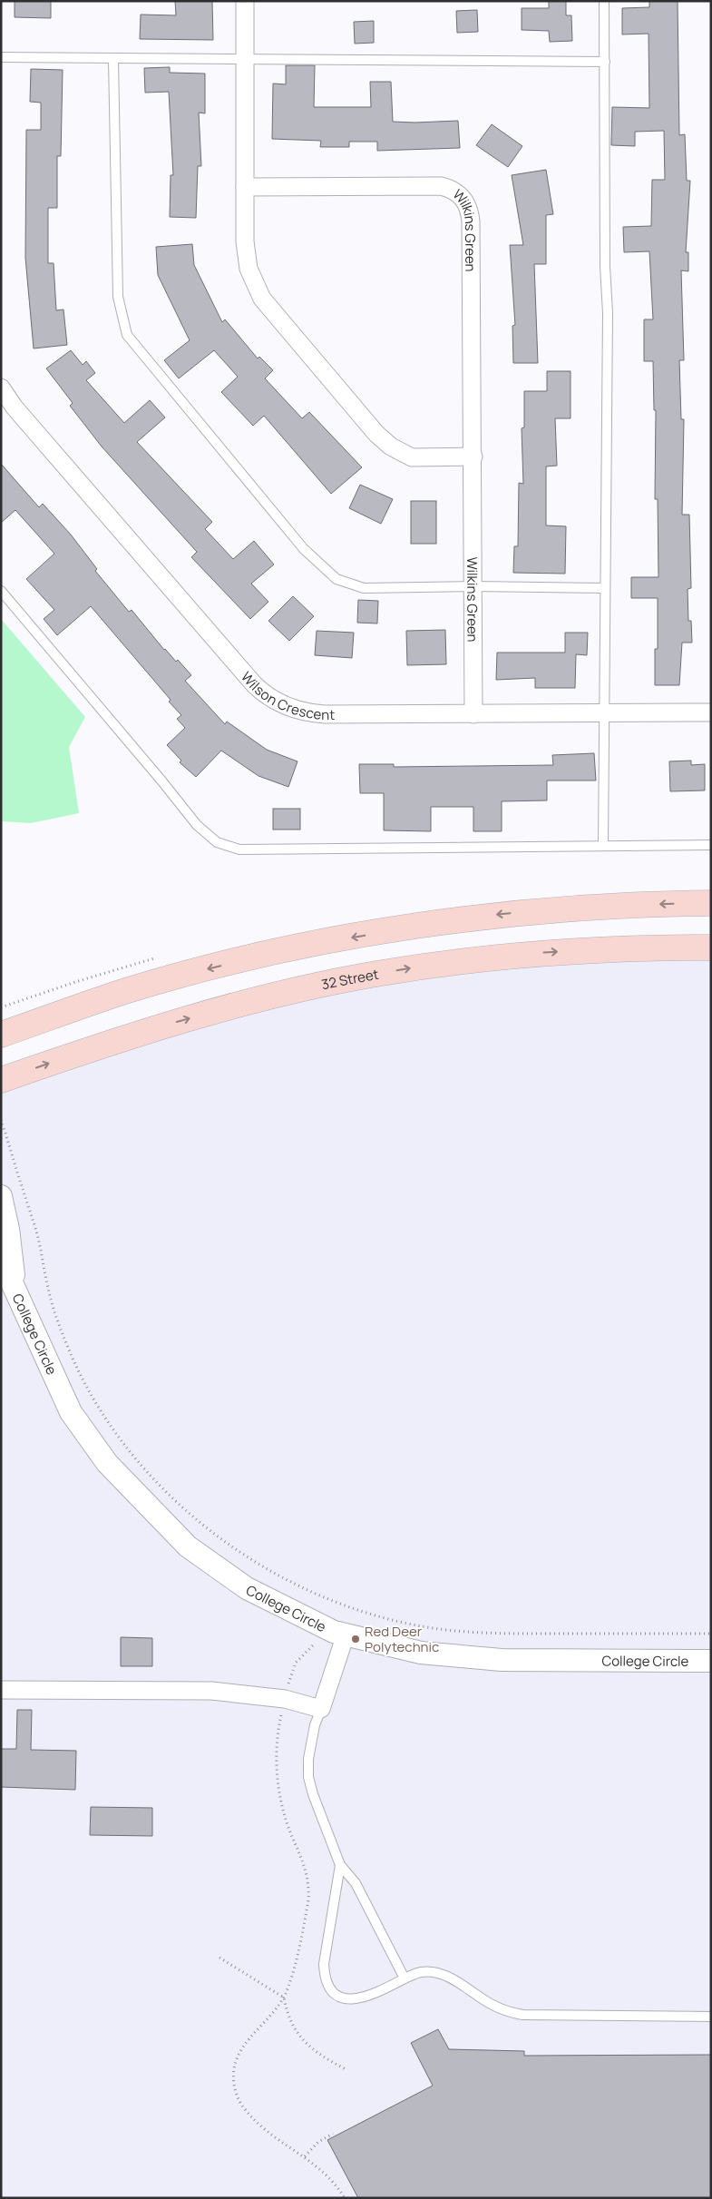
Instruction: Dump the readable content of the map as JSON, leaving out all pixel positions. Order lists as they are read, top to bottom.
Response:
{
  "streets": {
    "main road": ["32 Street"],
    "street": ["Wilkins Green", "Wilson Crescent", "College Circle"]
  },
  "crossings": [
    ["Wilkins Green", "Wilson Crescent"]
  ],
  "places": ["Red Deer Polytechnic"]
}
